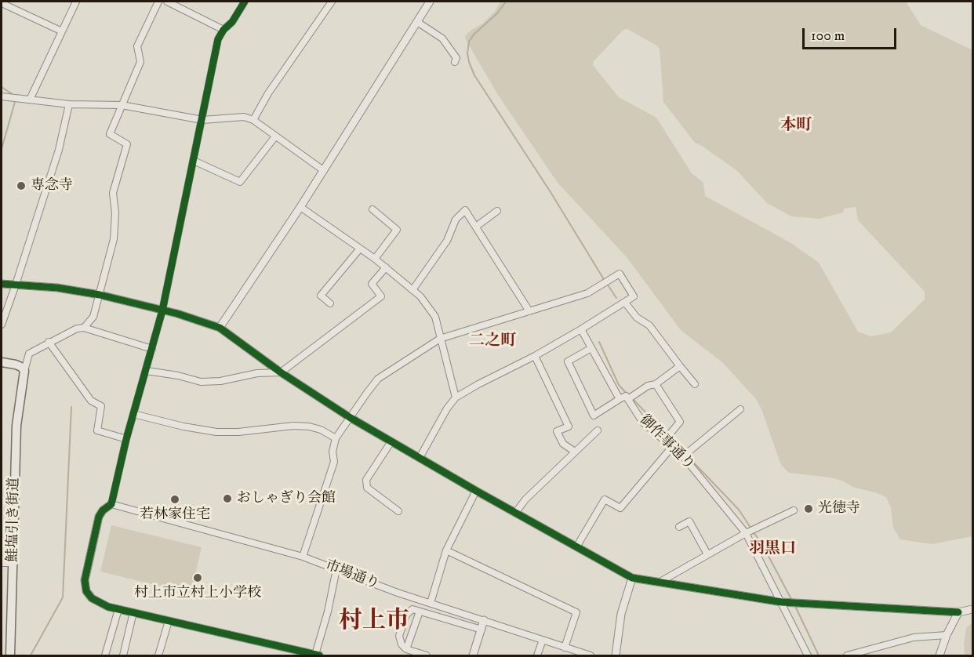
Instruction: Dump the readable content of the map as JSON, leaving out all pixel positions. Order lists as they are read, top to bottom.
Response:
{
  "streets": {
    "main road": ["鮭塩引き街道"],
    "street": ["御作事通り", "市場通り"]
  },
  "districts": [
    "本町",
    "二之町",
    "羽黒口",
    "村上市"
  ],
  "places": [
    "専念寺",
    "おしゃぎり会館",
    "若林家住宅",
    "光徳寺",
    "村上市立村上小学校"
  ],
  "scale_bar": "100 m"
}
